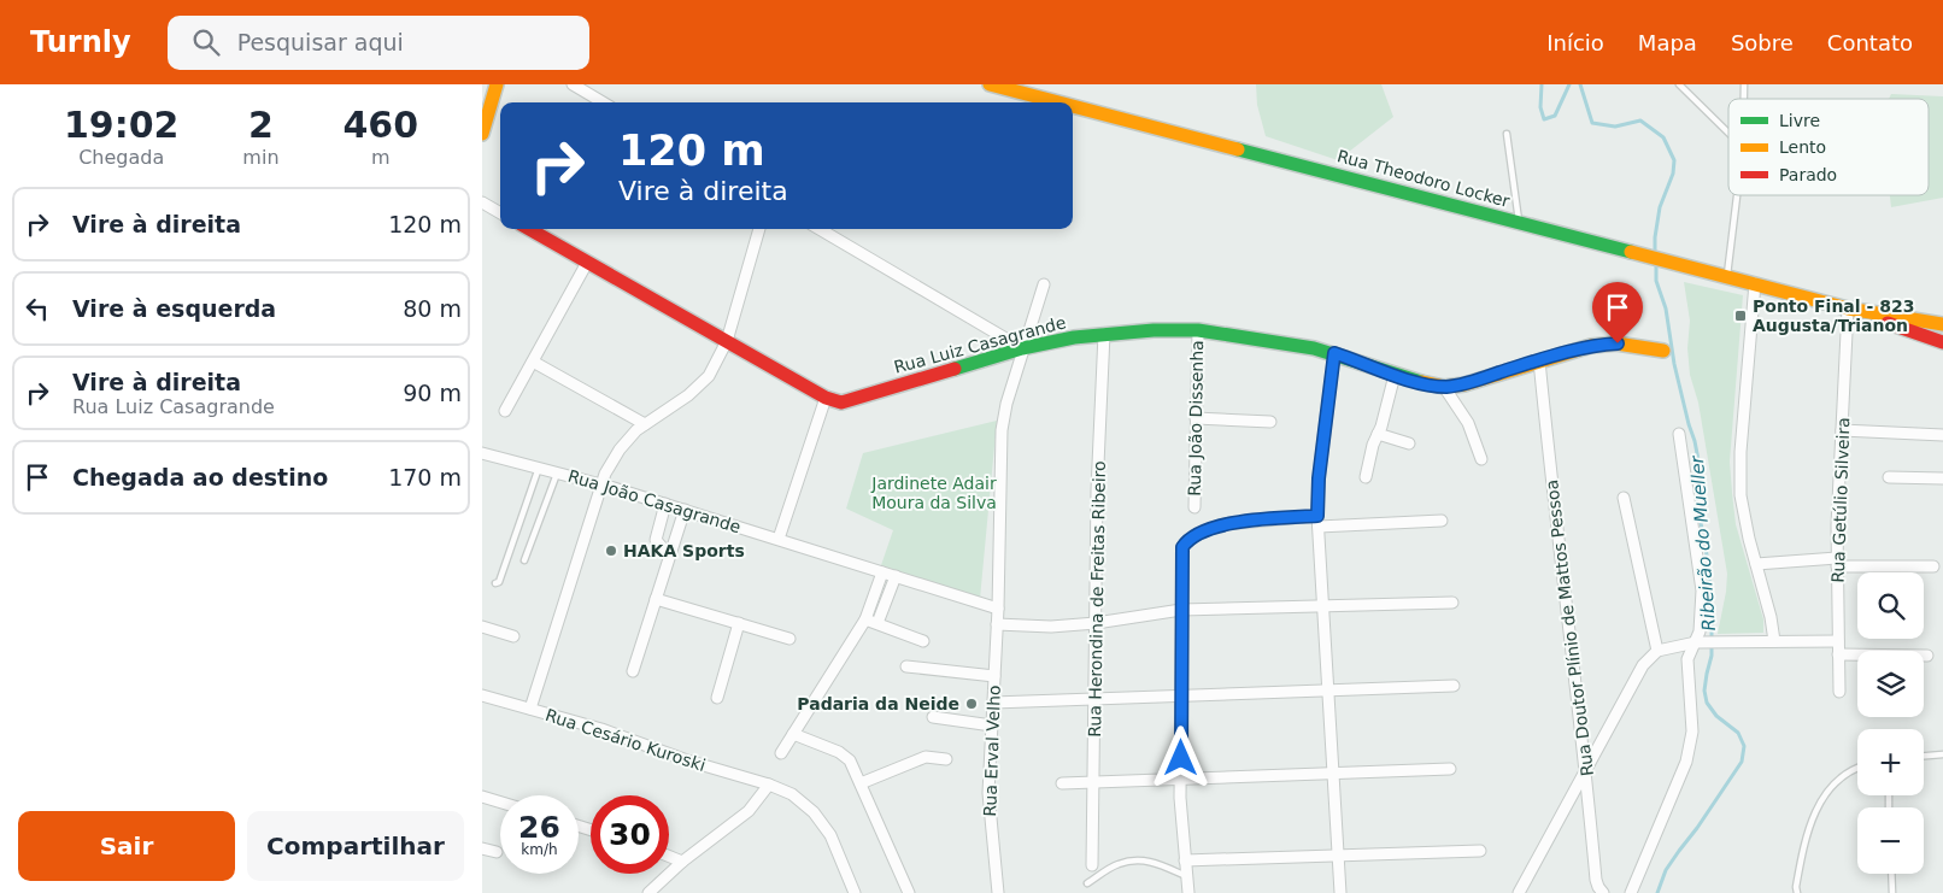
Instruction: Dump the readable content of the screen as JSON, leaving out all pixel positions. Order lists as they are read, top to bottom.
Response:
{
  "streets": {
    "street": [
      "Rua Theodoro Locker",
      "Rua Luiz Casagrande",
      "Rua João Dissenha",
      "Rua Getúlio Silveira",
      "Rua João Casagrande",
      "Rua Herondina de Freitas Ribeiro",
      "Rua Doutor Plínio de Mattos Pessoa",
      "Rua Cesário Kuroski",
      "Rua Erval Velho"
    ]
  },
  "crossings": [
    ["Rua Theodoro Locker", "Rua Getúlio Silveira"],
    ["Rua Luiz Casagrande", "Rua João Dissenha"],
    ["Rua Luiz Casagrande", "Rua Herondina de Freitas Ribeiro"],
    ["Rua Luiz Casagrande", "Rua Doutor Plínio de Mattos Pessoa"],
    ["Rua Luiz Casagrande", "Rua Erval Velho"],
    ["Rua João Casagrande", "Rua Erval Velho"]
  ],
  "water": ["Ribeirão do Mueller"],
  "parks": ["Jardinete Adair Moura da Silva"],
  "places": {
    "transit": ["Ponto Final - 823 Augusta/Trianon"],
    "other": ["HAKA Sports", "Padaria da Neide"]
  },
  "legend": ["Livre", "Lento", "Parado"],
  "page": {
    "header": "Turnly",
    "search": "Pesquisar aqui",
    "nav": [
      "Início",
      "Mapa",
      "Sobre",
      "Contato"
    ],
    "eta": [
      "19:02",
      "Chegada",
      "2",
      "min",
      "460",
      "m"
    ],
    "turn": ["120 m", "Vire à direita"],
    "list": [
      {
        "name": "Vire à direita",
        "value": "120 m"
      },
      {
        "name": "Vire à esquerda",
        "value": "80 m"
      },
      {
        "name": "Vire à direita",
        "note": "Rua Luiz Casagrande",
        "value": "90 m"
      },
      {
        "name": "Chegada ao destino",
        "value": "170 m"
      }
    ],
    "map_buttons": ["+", "−"],
    "speed": "26 km/h",
    "limit": "30",
    "buttons": ["Sair", "Compartilhar"]
  }
}
